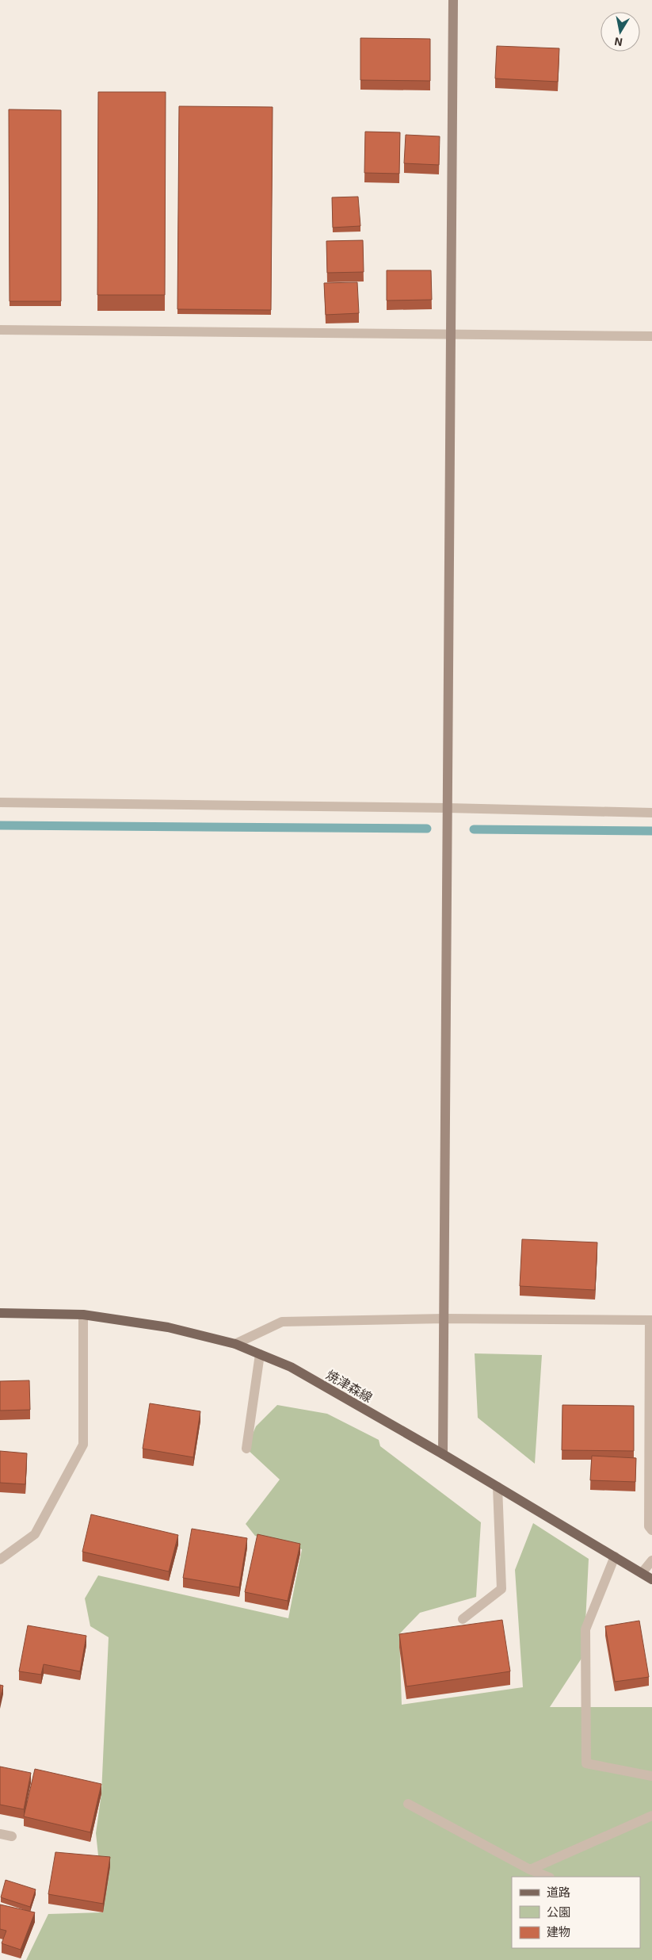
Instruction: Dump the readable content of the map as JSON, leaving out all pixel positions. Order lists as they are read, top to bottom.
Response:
{
  "streets": {
    "main road": ["焼津森線"]
  },
  "legend": ["道路", "公園", "建物"],
  "north": "bottom"
}
